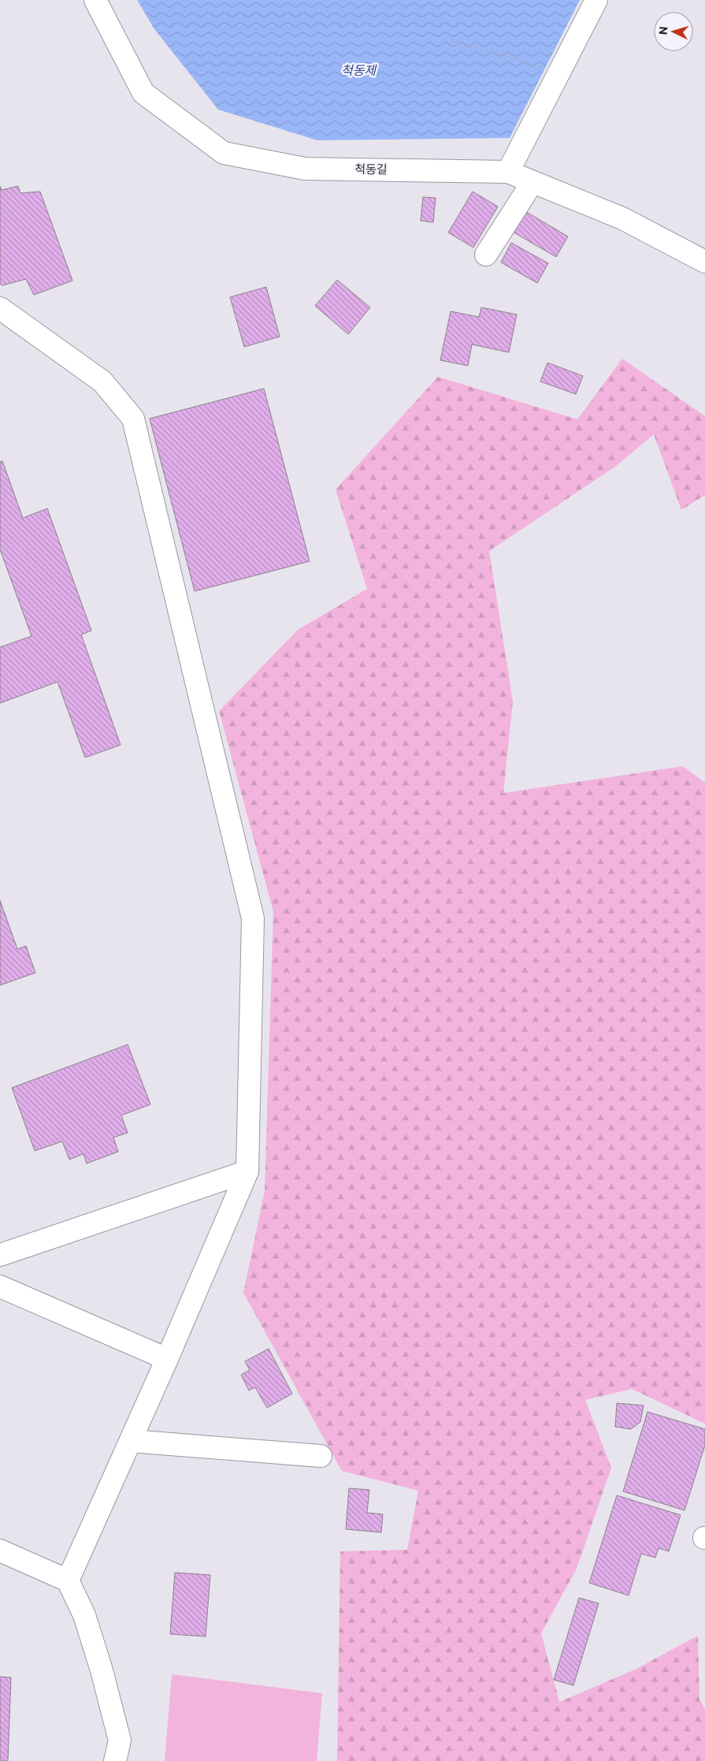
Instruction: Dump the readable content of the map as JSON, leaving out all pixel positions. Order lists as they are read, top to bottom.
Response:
{
  "streets": {
    "street": ["척동길"]
  },
  "water": ["척동제"],
  "north": "left"
}
